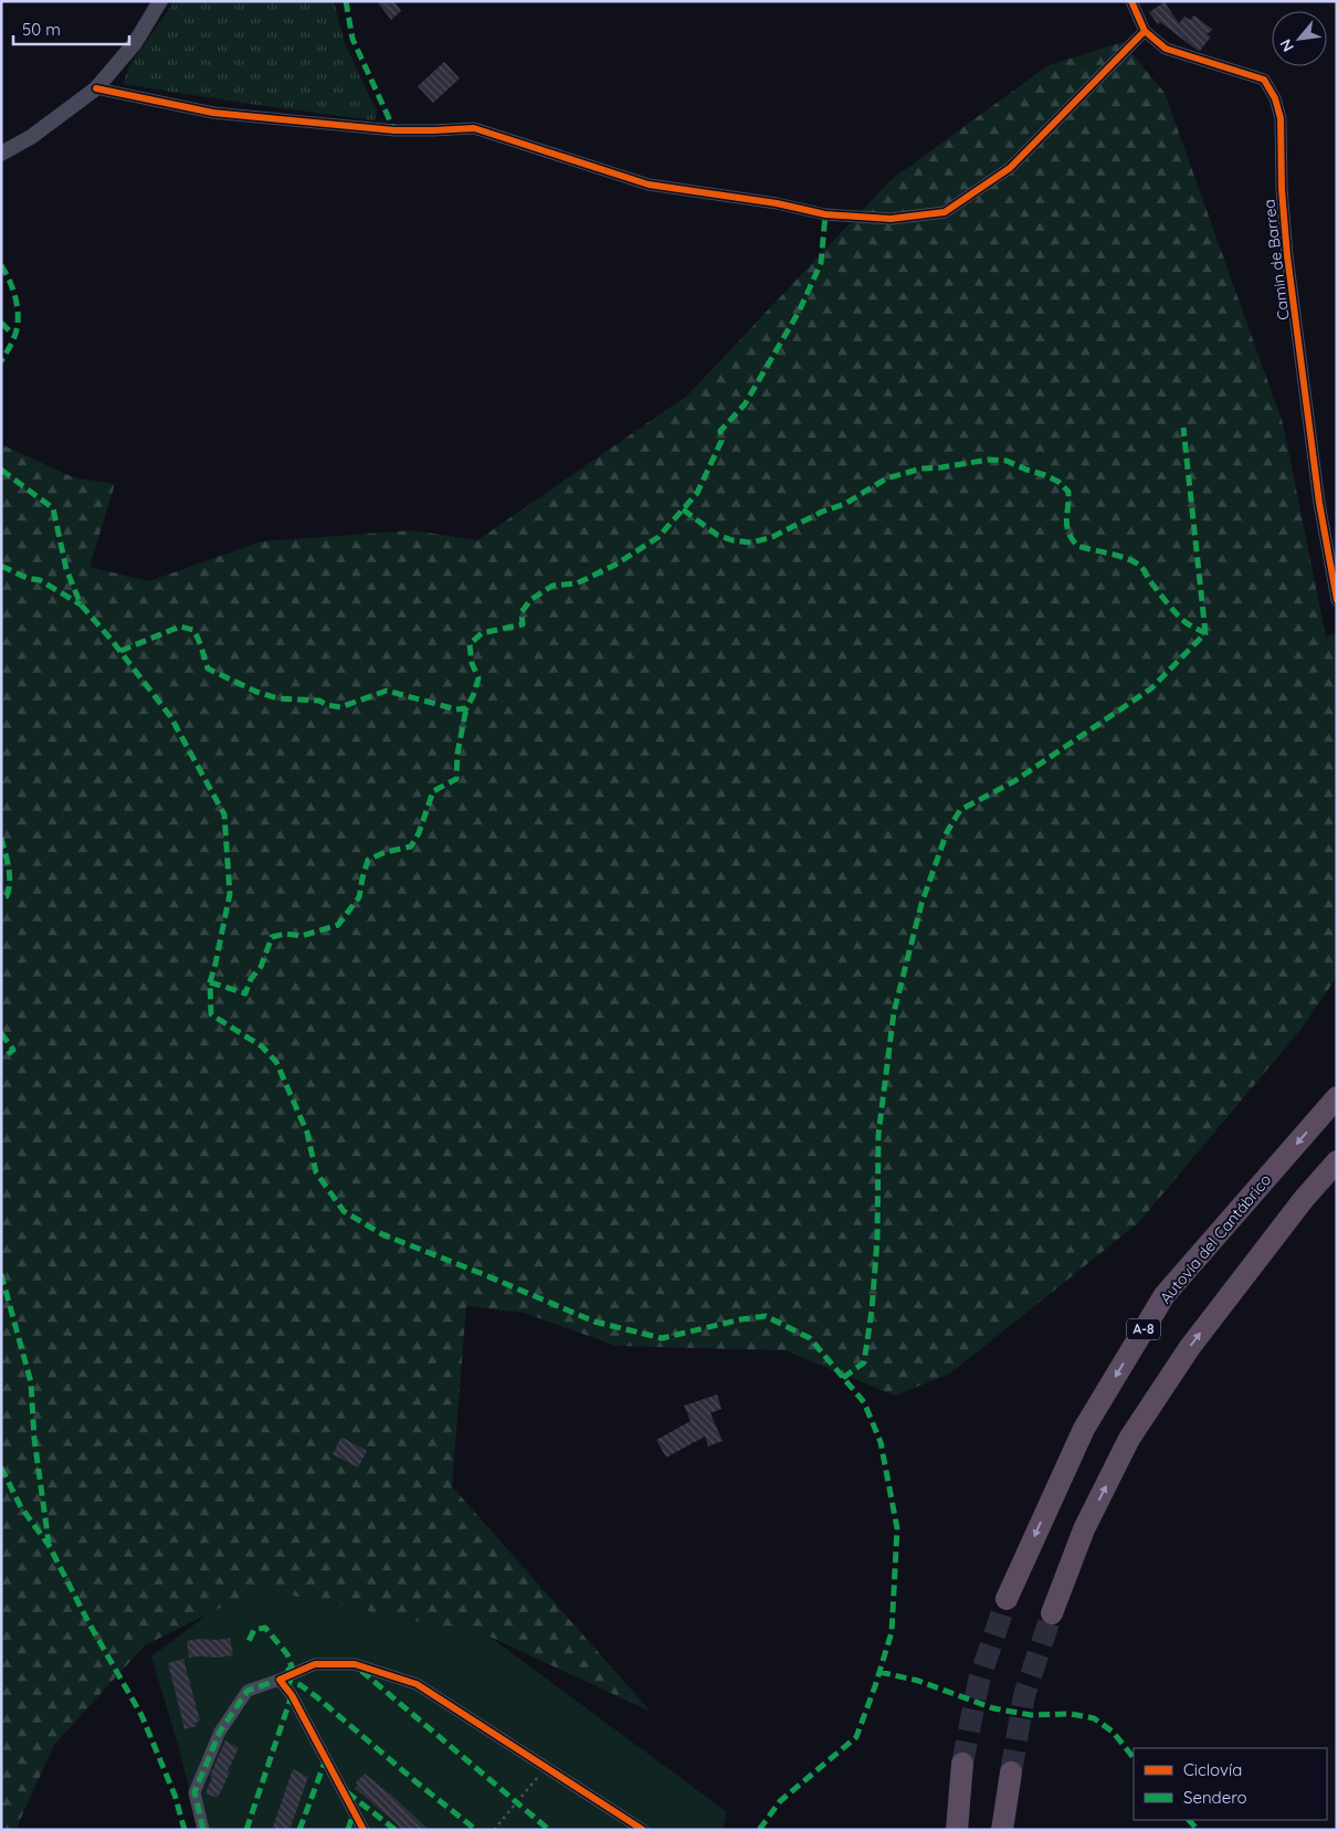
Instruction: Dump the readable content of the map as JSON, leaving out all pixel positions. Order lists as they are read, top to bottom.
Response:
{
  "streets": {
    "highway": ["Autovía del Cantábrico", "A-8"],
    "street": ["Camin de Barrea"]
  },
  "legend": ["Ciclovía", "Sendero"],
  "scale_bar": "50 m",
  "north": "bottom left"
}
